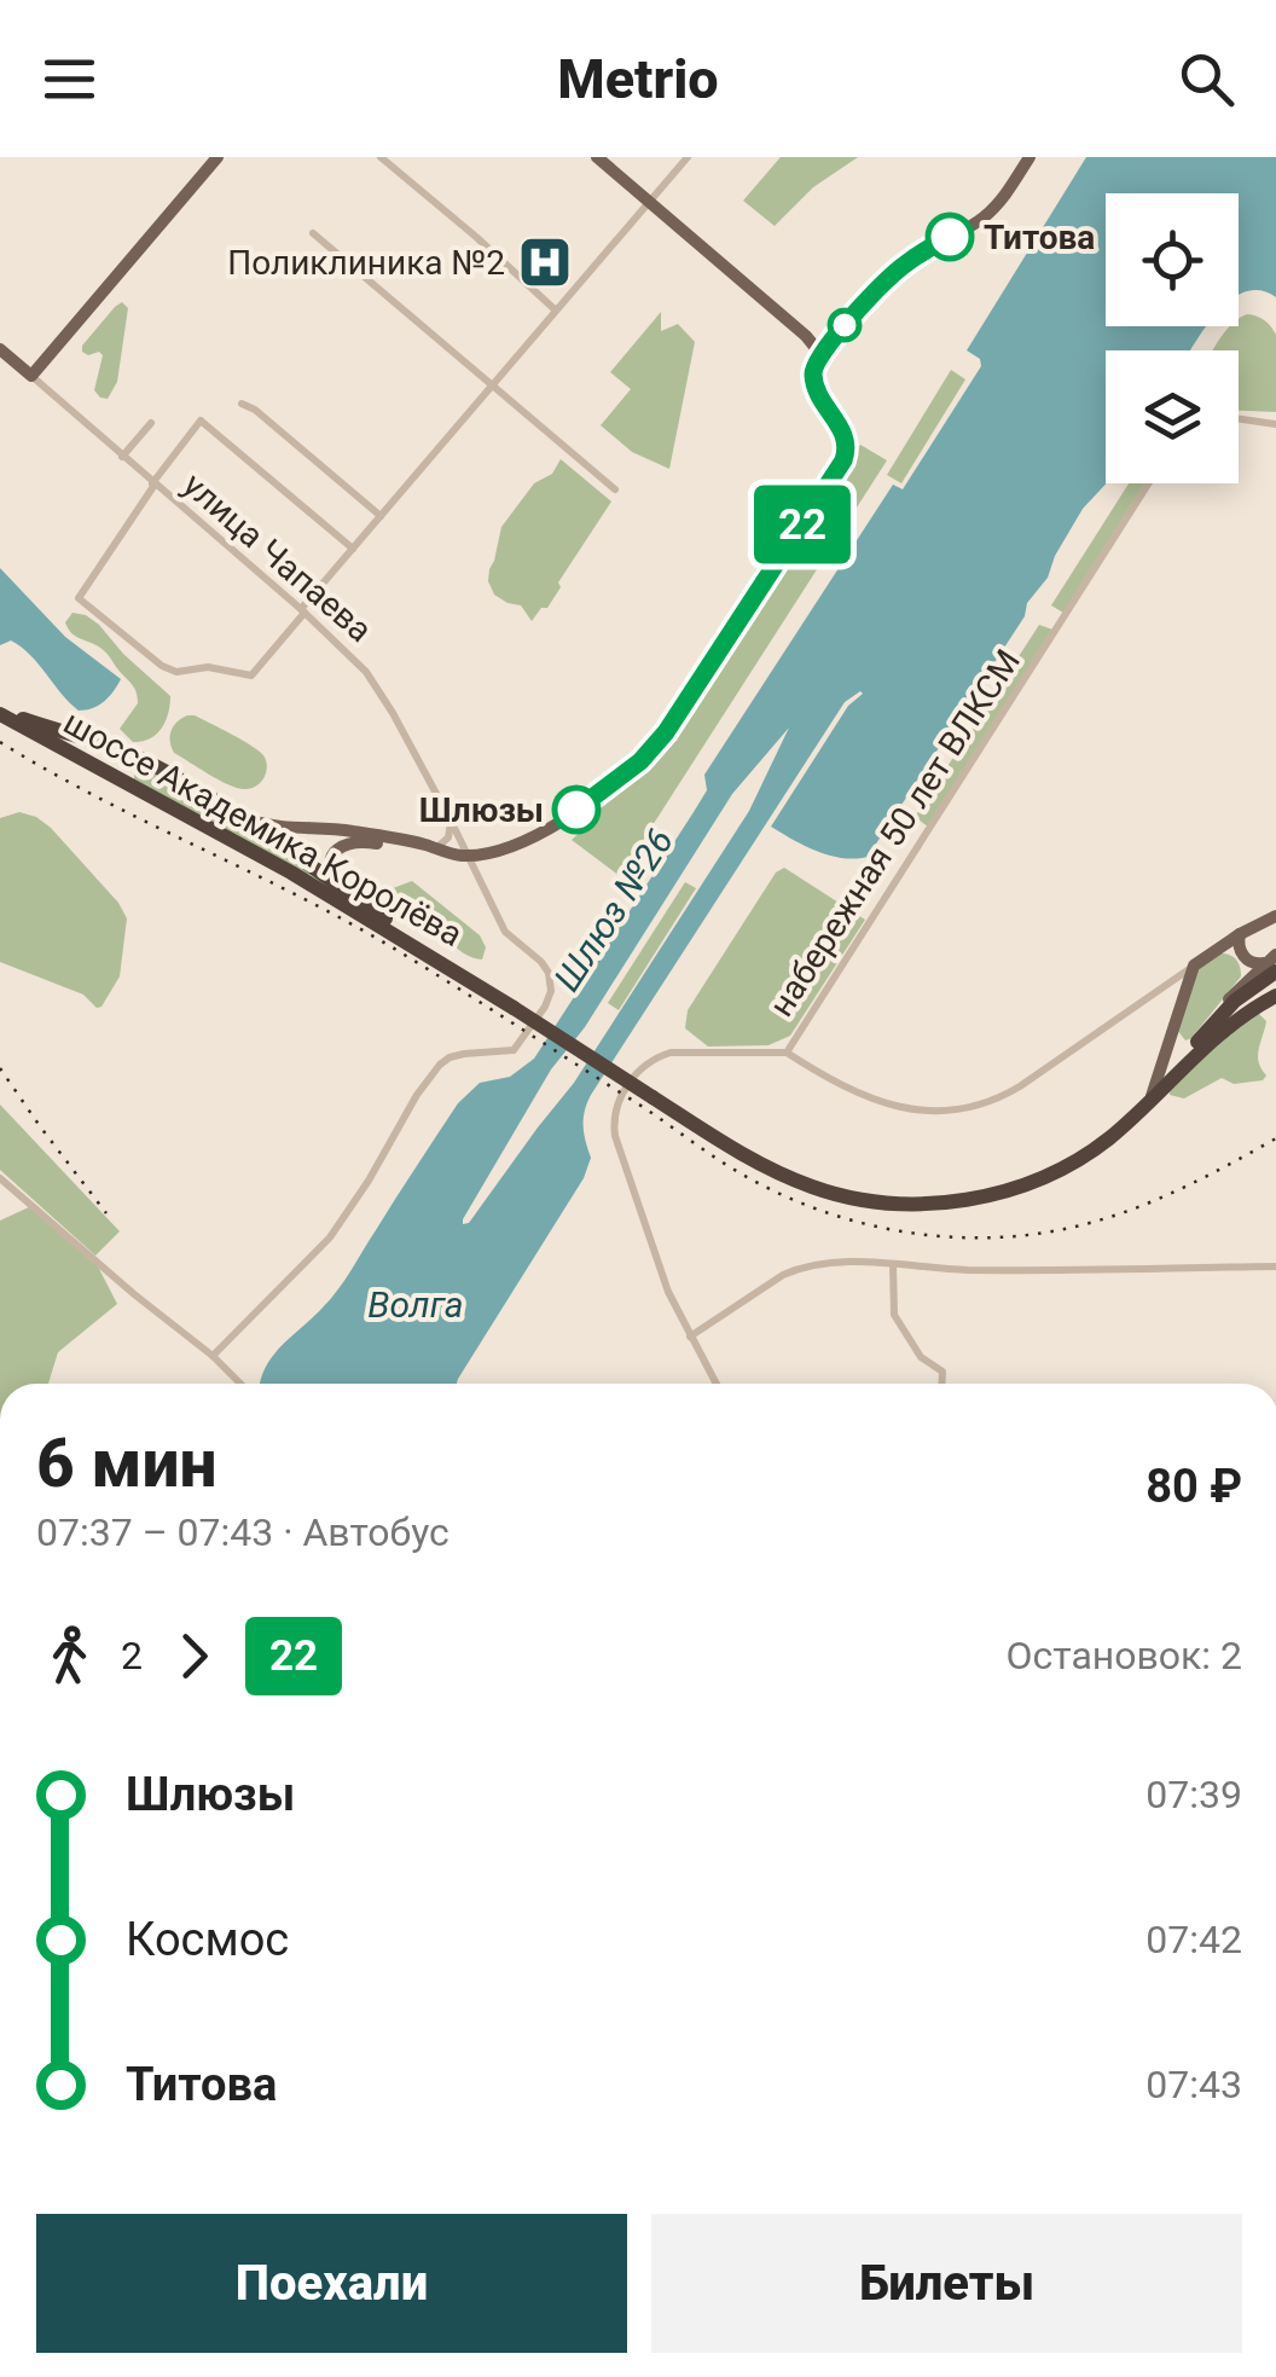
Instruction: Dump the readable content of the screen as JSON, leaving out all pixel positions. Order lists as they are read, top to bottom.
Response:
{
  "streets": {
    "highway": ["шоссе Академика Королёва"],
    "main road": ["улица Чапаева"],
    "street": ["набережная 50 лет ВЛКСМ"]
  },
  "water": ["Шлюз №26", "Волга"],
  "places": {
    "other": ["Титова", "Шлюзы"],
    "hospital": ["Поликлиника №2"]
  },
  "lines": ["bus line 22"],
  "page": {
    "header": "Metrio",
    "on_map": "22",
    "heading": ["6 мин", "07:37 – 07:43 · Автобус", "80 ₽"],
    "legs": ["2", "22", "Остановок: 2"],
    "list": [
      {
        "name": "Шлюзы",
        "value": "07:39"
      },
      {
        "name": "Космос",
        "value": "07:42"
      },
      {
        "name": "Титова",
        "value": "07:43"
      }
    ],
    "buttons": ["Поехали", "Билеты"]
  }
}
